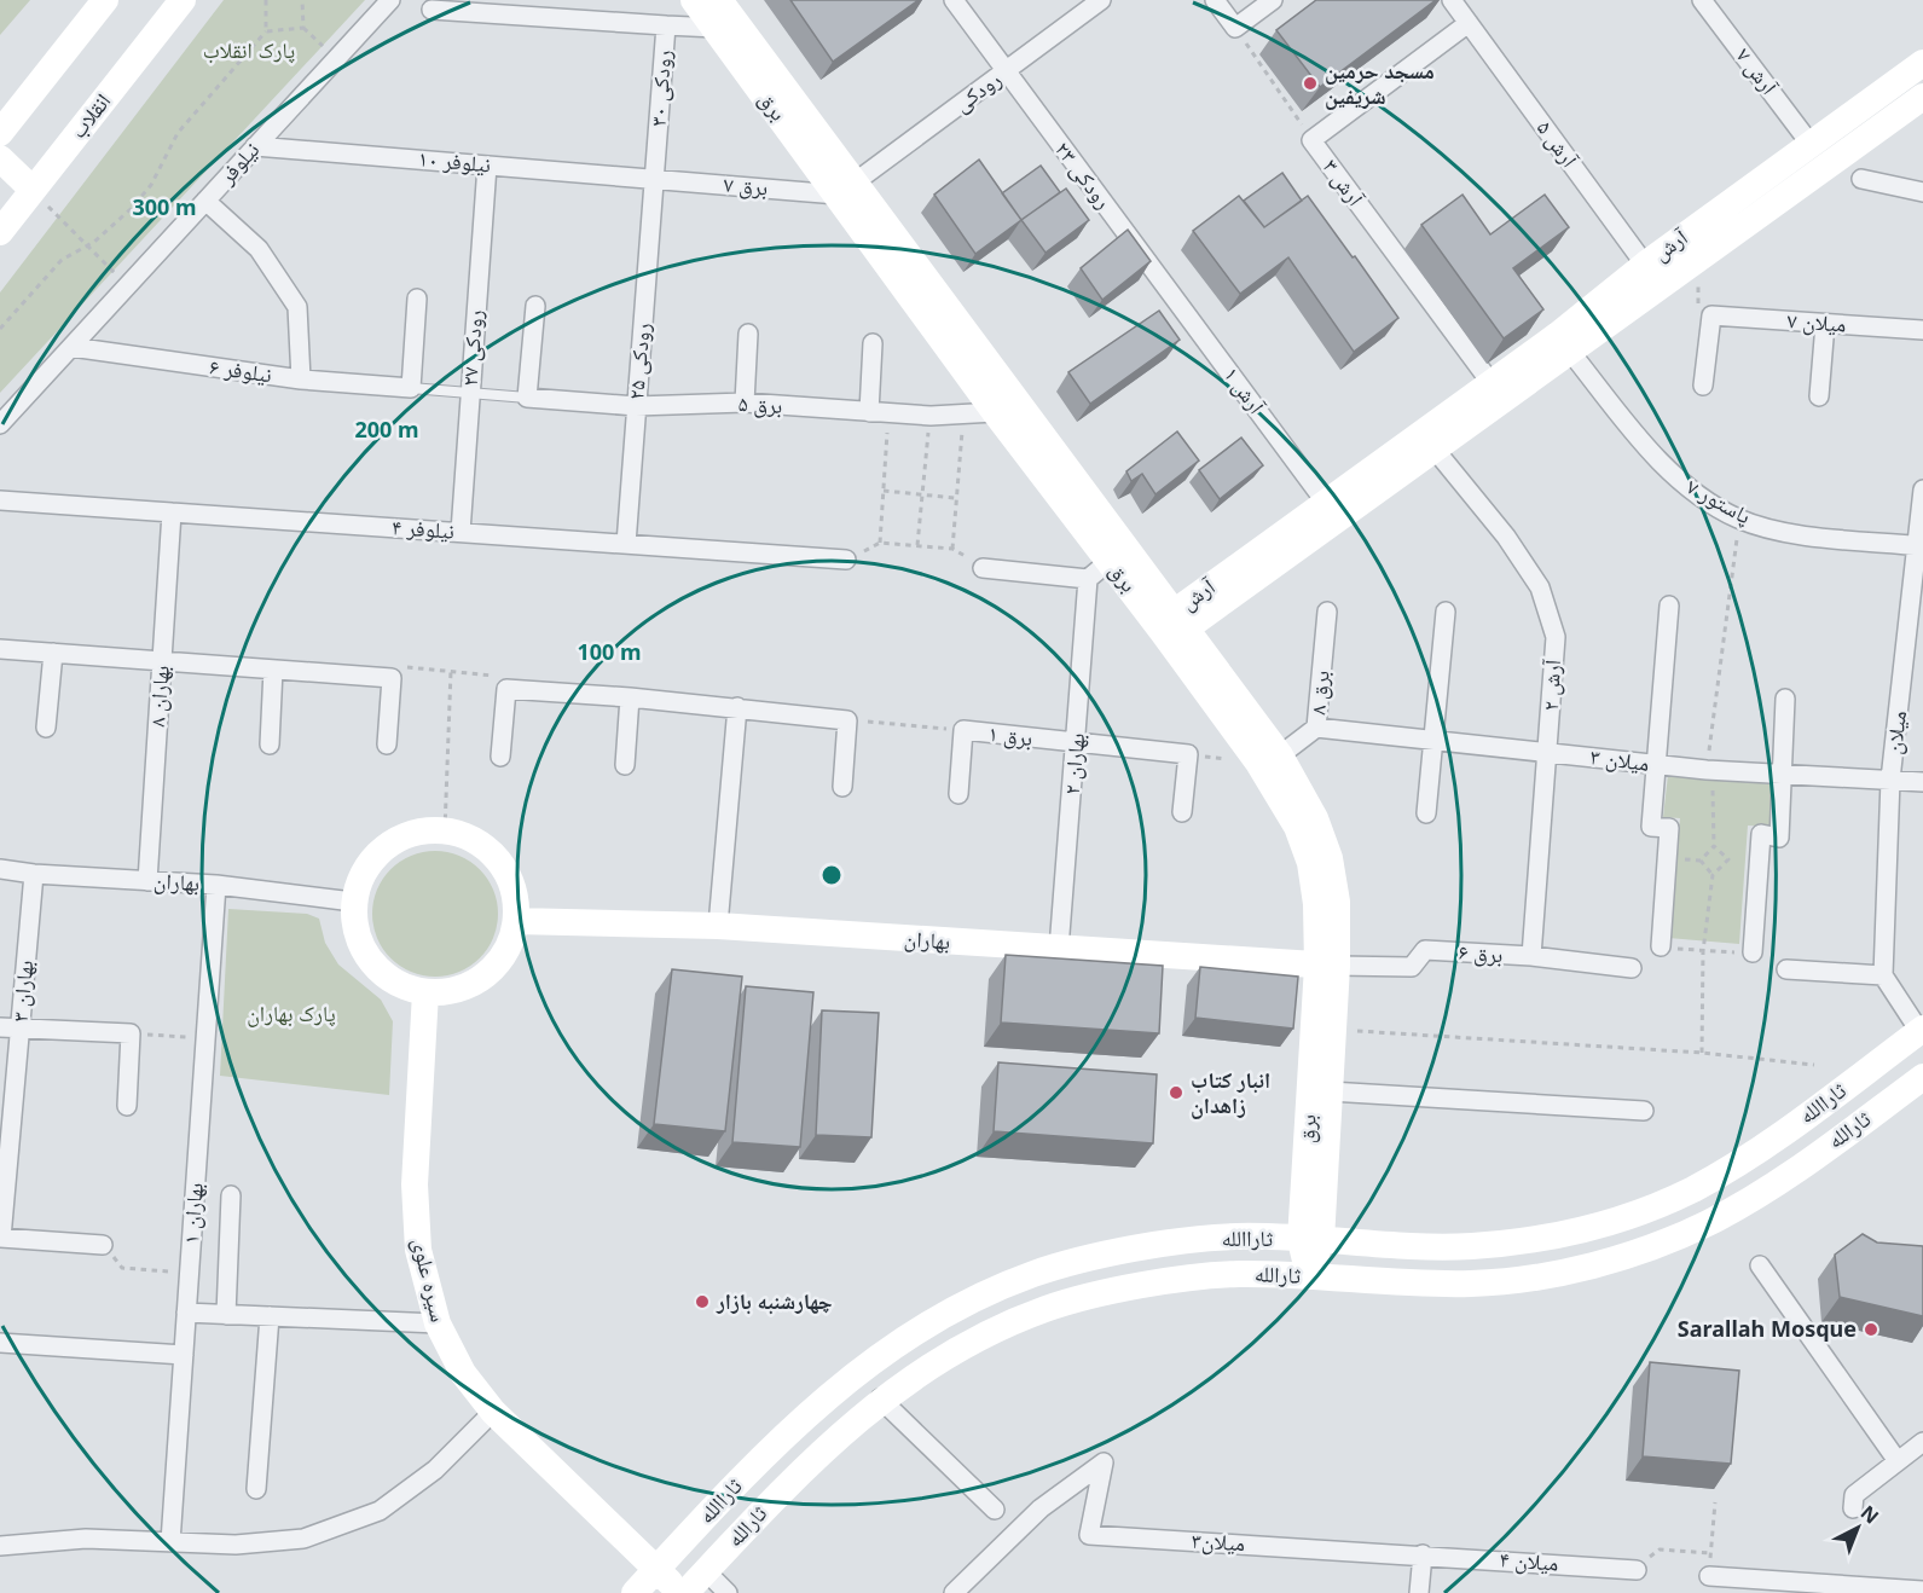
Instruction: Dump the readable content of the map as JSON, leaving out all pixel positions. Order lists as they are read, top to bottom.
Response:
{
  "streets": {
    "street": [
      "آرش ۷",
      "رودکی ۳۰",
      "رودکی",
      "برق",
      "انقلاب",
      "آرش ۵",
      "نیلوفر ۱۰",
      "نیلوفر",
      "رودکی ۲۳",
      "آرش ۳",
      "برق ۷",
      "آرش",
      "میلان ۷",
      "رودکی ۲۷",
      "رودکی ۲۵",
      "نیلوفر ۶",
      "آرش ۱",
      "برق ۵",
      "پاستور ۷",
      "نیلوفر ۴",
      "آرش ۲",
      "برق ۸",
      "بهاران ۸",
      "میلان",
      "برق ۱",
      "میلان ۳",
      "بهاران ۲",
      "بهاران",
      "برق ۶",
      "بهاران ۳",
      "ثاراالله",
      "ثارالله",
      "بهاران ۱",
      "سیره علوی",
      "میلان۳",
      "میلان ۴"
    ]
  },
  "crossings": [
    ["آرش ۷", "آرش"],
    ["رودکی ۳۰", "نیلوفر ۱۰"],
    ["رودکی ۳۰", "برق ۷"],
    ["رودکی ۳۰", "رودکی ۲۵"],
    ["رودکی", "برق"],
    ["رودکی", "رودکی ۲۳"],
    ["رودکی", "برق ۷"],
    ["برق", "برق ۷"],
    ["برق", "آرش"],
    ["برق", "برق ۵"],
    ["برق", "برق ۸"],
    ["برق", "بهاران"],
    ["برق", "برق ۶"],
    ["برق", "ثاراالله"],
    ["آرش ۵", "آرش ۳"],
    ["آرش ۵", "آرش"],
    ["نیلوفر ۱۰", "نیلوفر"],
    ["نیلوفر ۱۰", "برق ۷"],
    ["نیلوفر ۱۰", "رودکی ۲۷"],
    ["نیلوفر ۱۰", "رودکی ۲۵"],
    ["نیلوفر", "نیلوفر ۶"],
    ["رودکی ۲۳", "آرش ۱"],
    ["آرش ۳", "آرش"],
    ["برق ۷", "رودکی ۲۵"],
    ["آرش", "آرش ۱"],
    ["آرش", "پاستور ۷"],
    ["آرش", "آرش ۲"],
    ["رودکی ۲۷", "نیلوفر ۴"],
    ["رودکی ۲۵", "برق ۵"],
    ["رودکی ۲۵", "نیلوفر ۴"],
    ["پاستور ۷", "میلان"],
    ["نیلوفر ۴", "بهاران ۸"],
    ["آرش ۲", "میلان ۳"],
    ["آرش ۲", "برق ۶"],
    ["برق ۸", "میلان ۳"],
    ["بهاران ۸", "بهاران"],
    ["میلان", "میلان ۳"],
    ["برق ۱", "بهاران ۲"],
    ["بهاران ۲", "بهاران"],
    ["بهاران", "برق ۶"],
    ["بهاران", "بهاران ۳"],
    ["بهاران", "بهاران ۱"],
    ["بهاران", "سیره علوی"],
    ["ثاراالله", "سیره علوی"],
    ["ثارالله", "سیره علوی"],
    ["میلان۳", "میلان ۴"]
  ],
  "parks": ["پارک انقلاب", "پارک بهاران"],
  "places": [
    "مسجد حرمین شریفین",
    "انبار کتاب زاهدان",
    "چهارشنبه بازار",
    "Sarallah Mosque"
  ],
  "north": "top right",
  "rings": ["300 m", "200 m", "100 m"]
}
